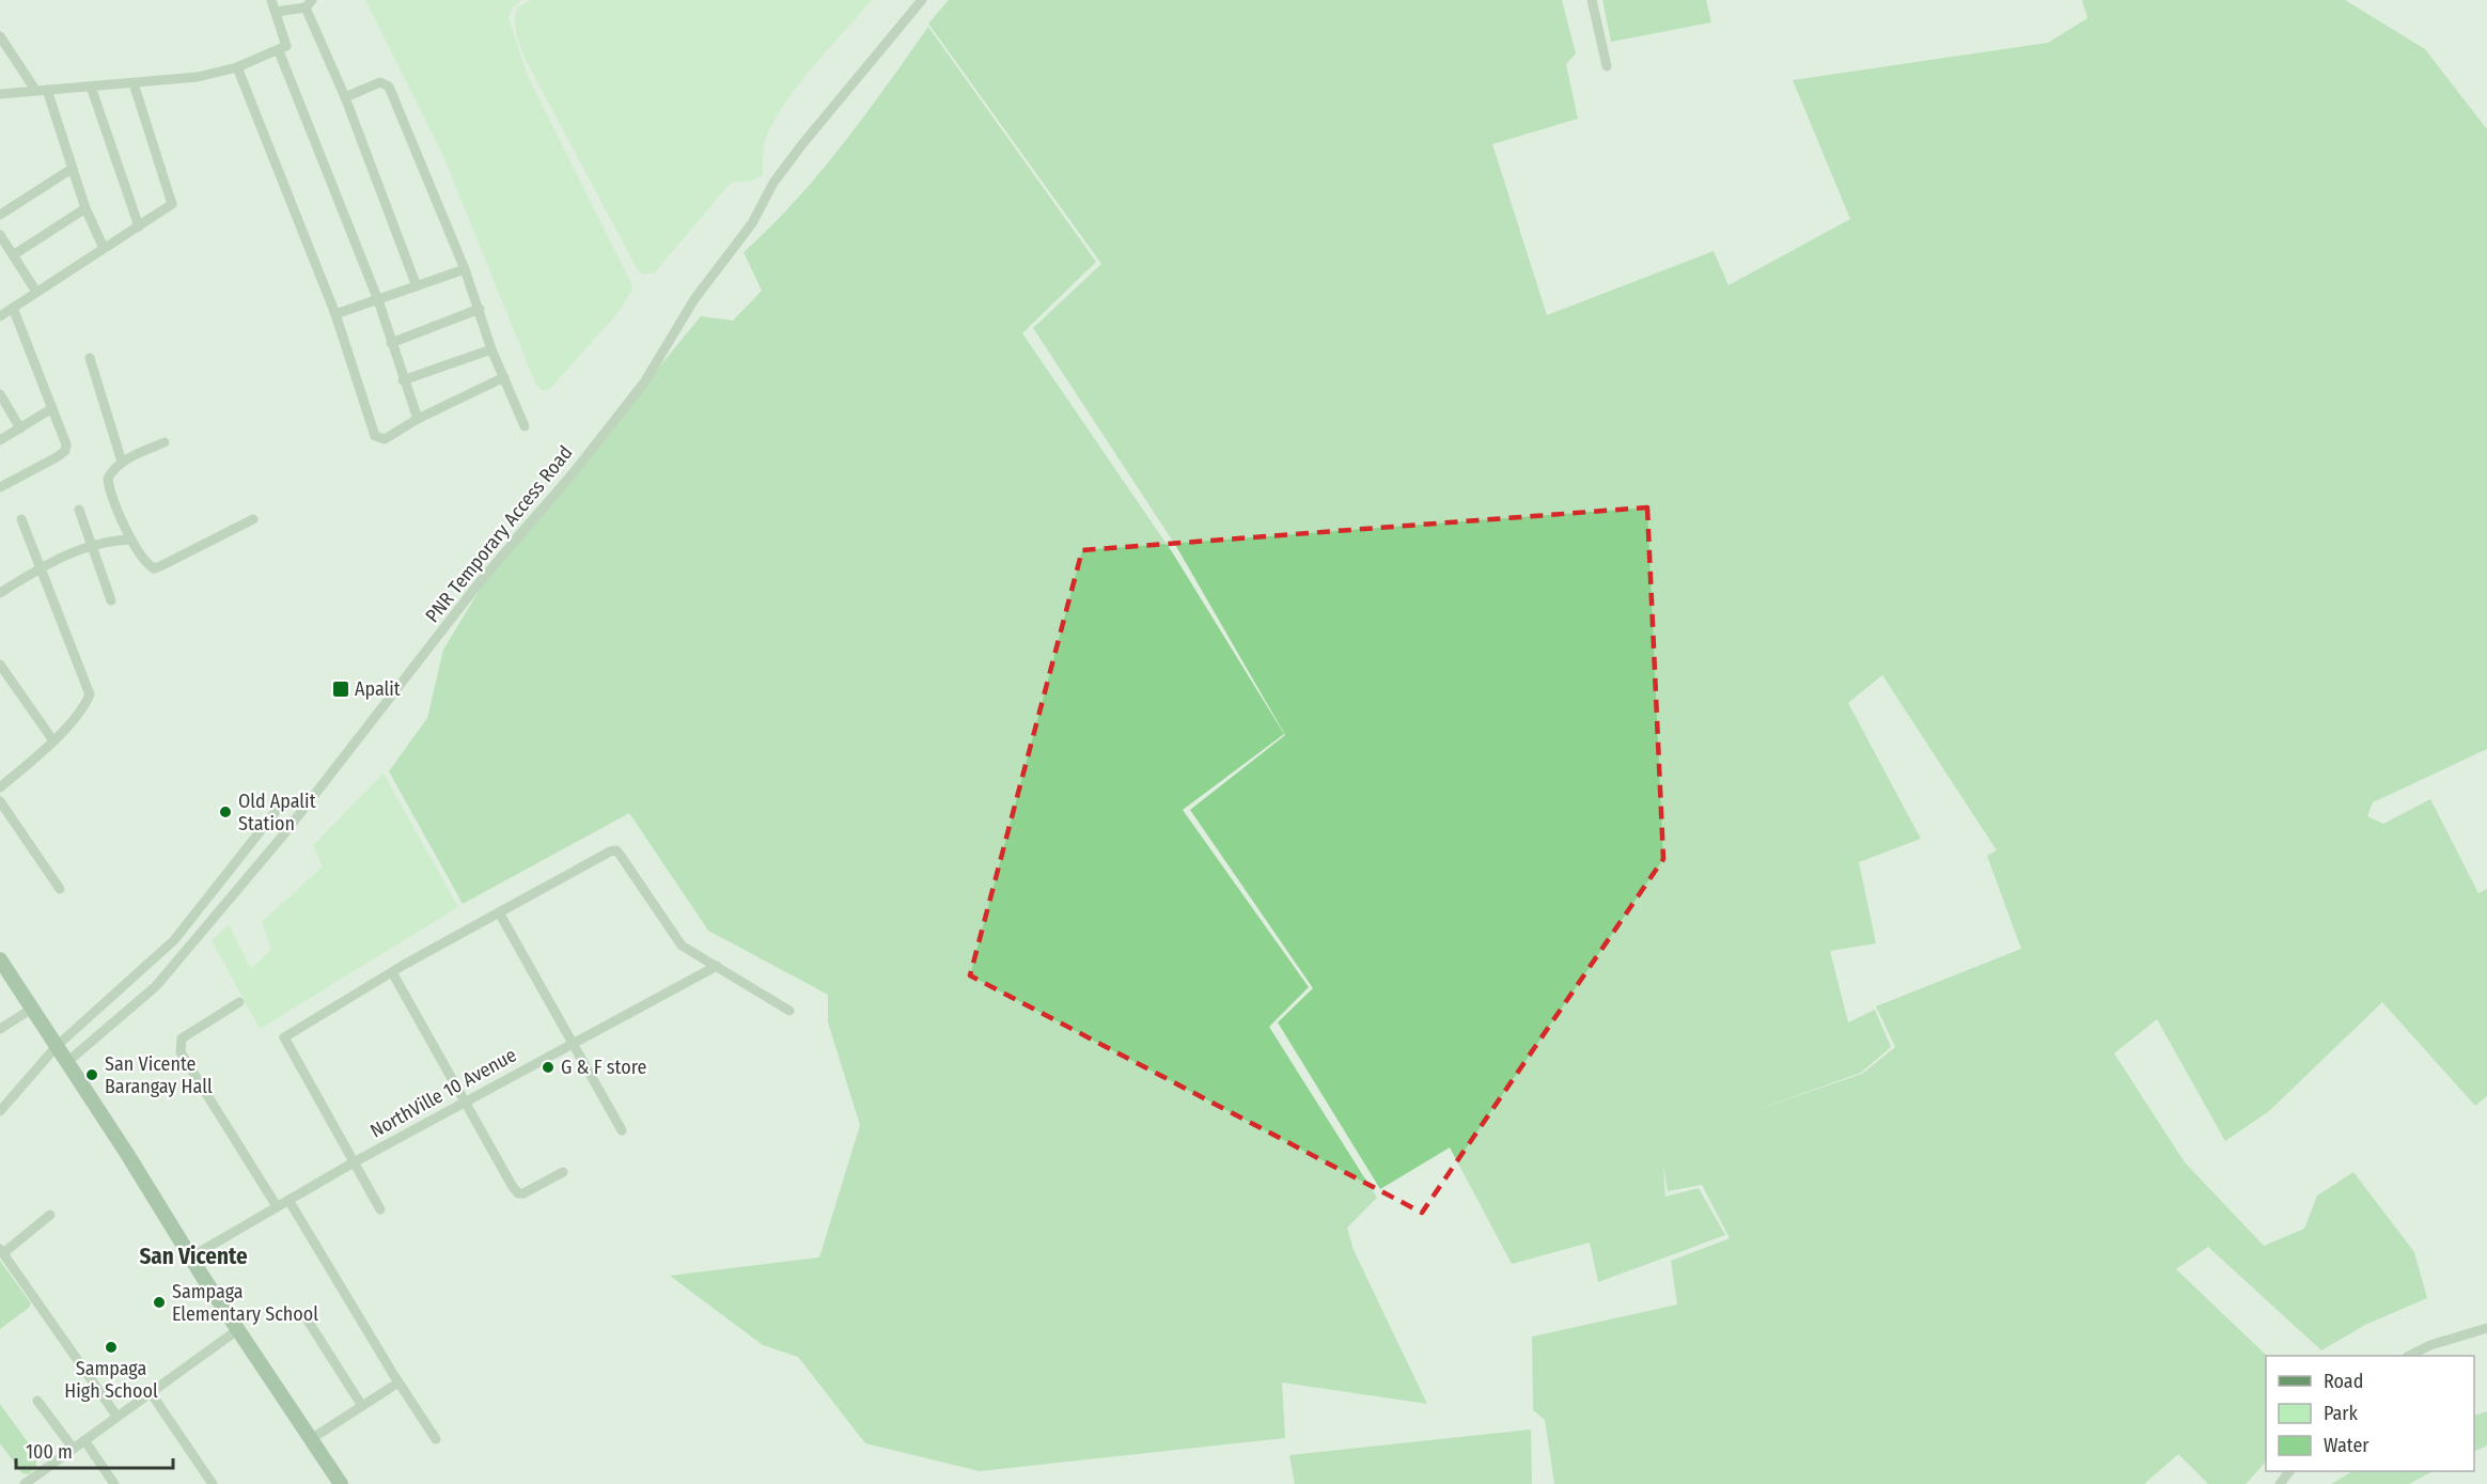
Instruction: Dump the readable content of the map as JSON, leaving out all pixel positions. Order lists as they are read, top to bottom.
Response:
{
  "streets": {
    "street": ["PNR Temporary Access Road", "NorthVille 10 Avenue"]
  },
  "districts": ["San Vicente"],
  "places": {
    "transit": ["Apalit"],
    "other": [
      "Old Apalit Station",
      "G & F store",
      "San Vicente Barangay Hall",
      "Sampaga Elementary School",
      "Sampaga High School"
    ]
  },
  "legend": ["Road", "Park", "Water"],
  "scale_bar": "100 m"
}
